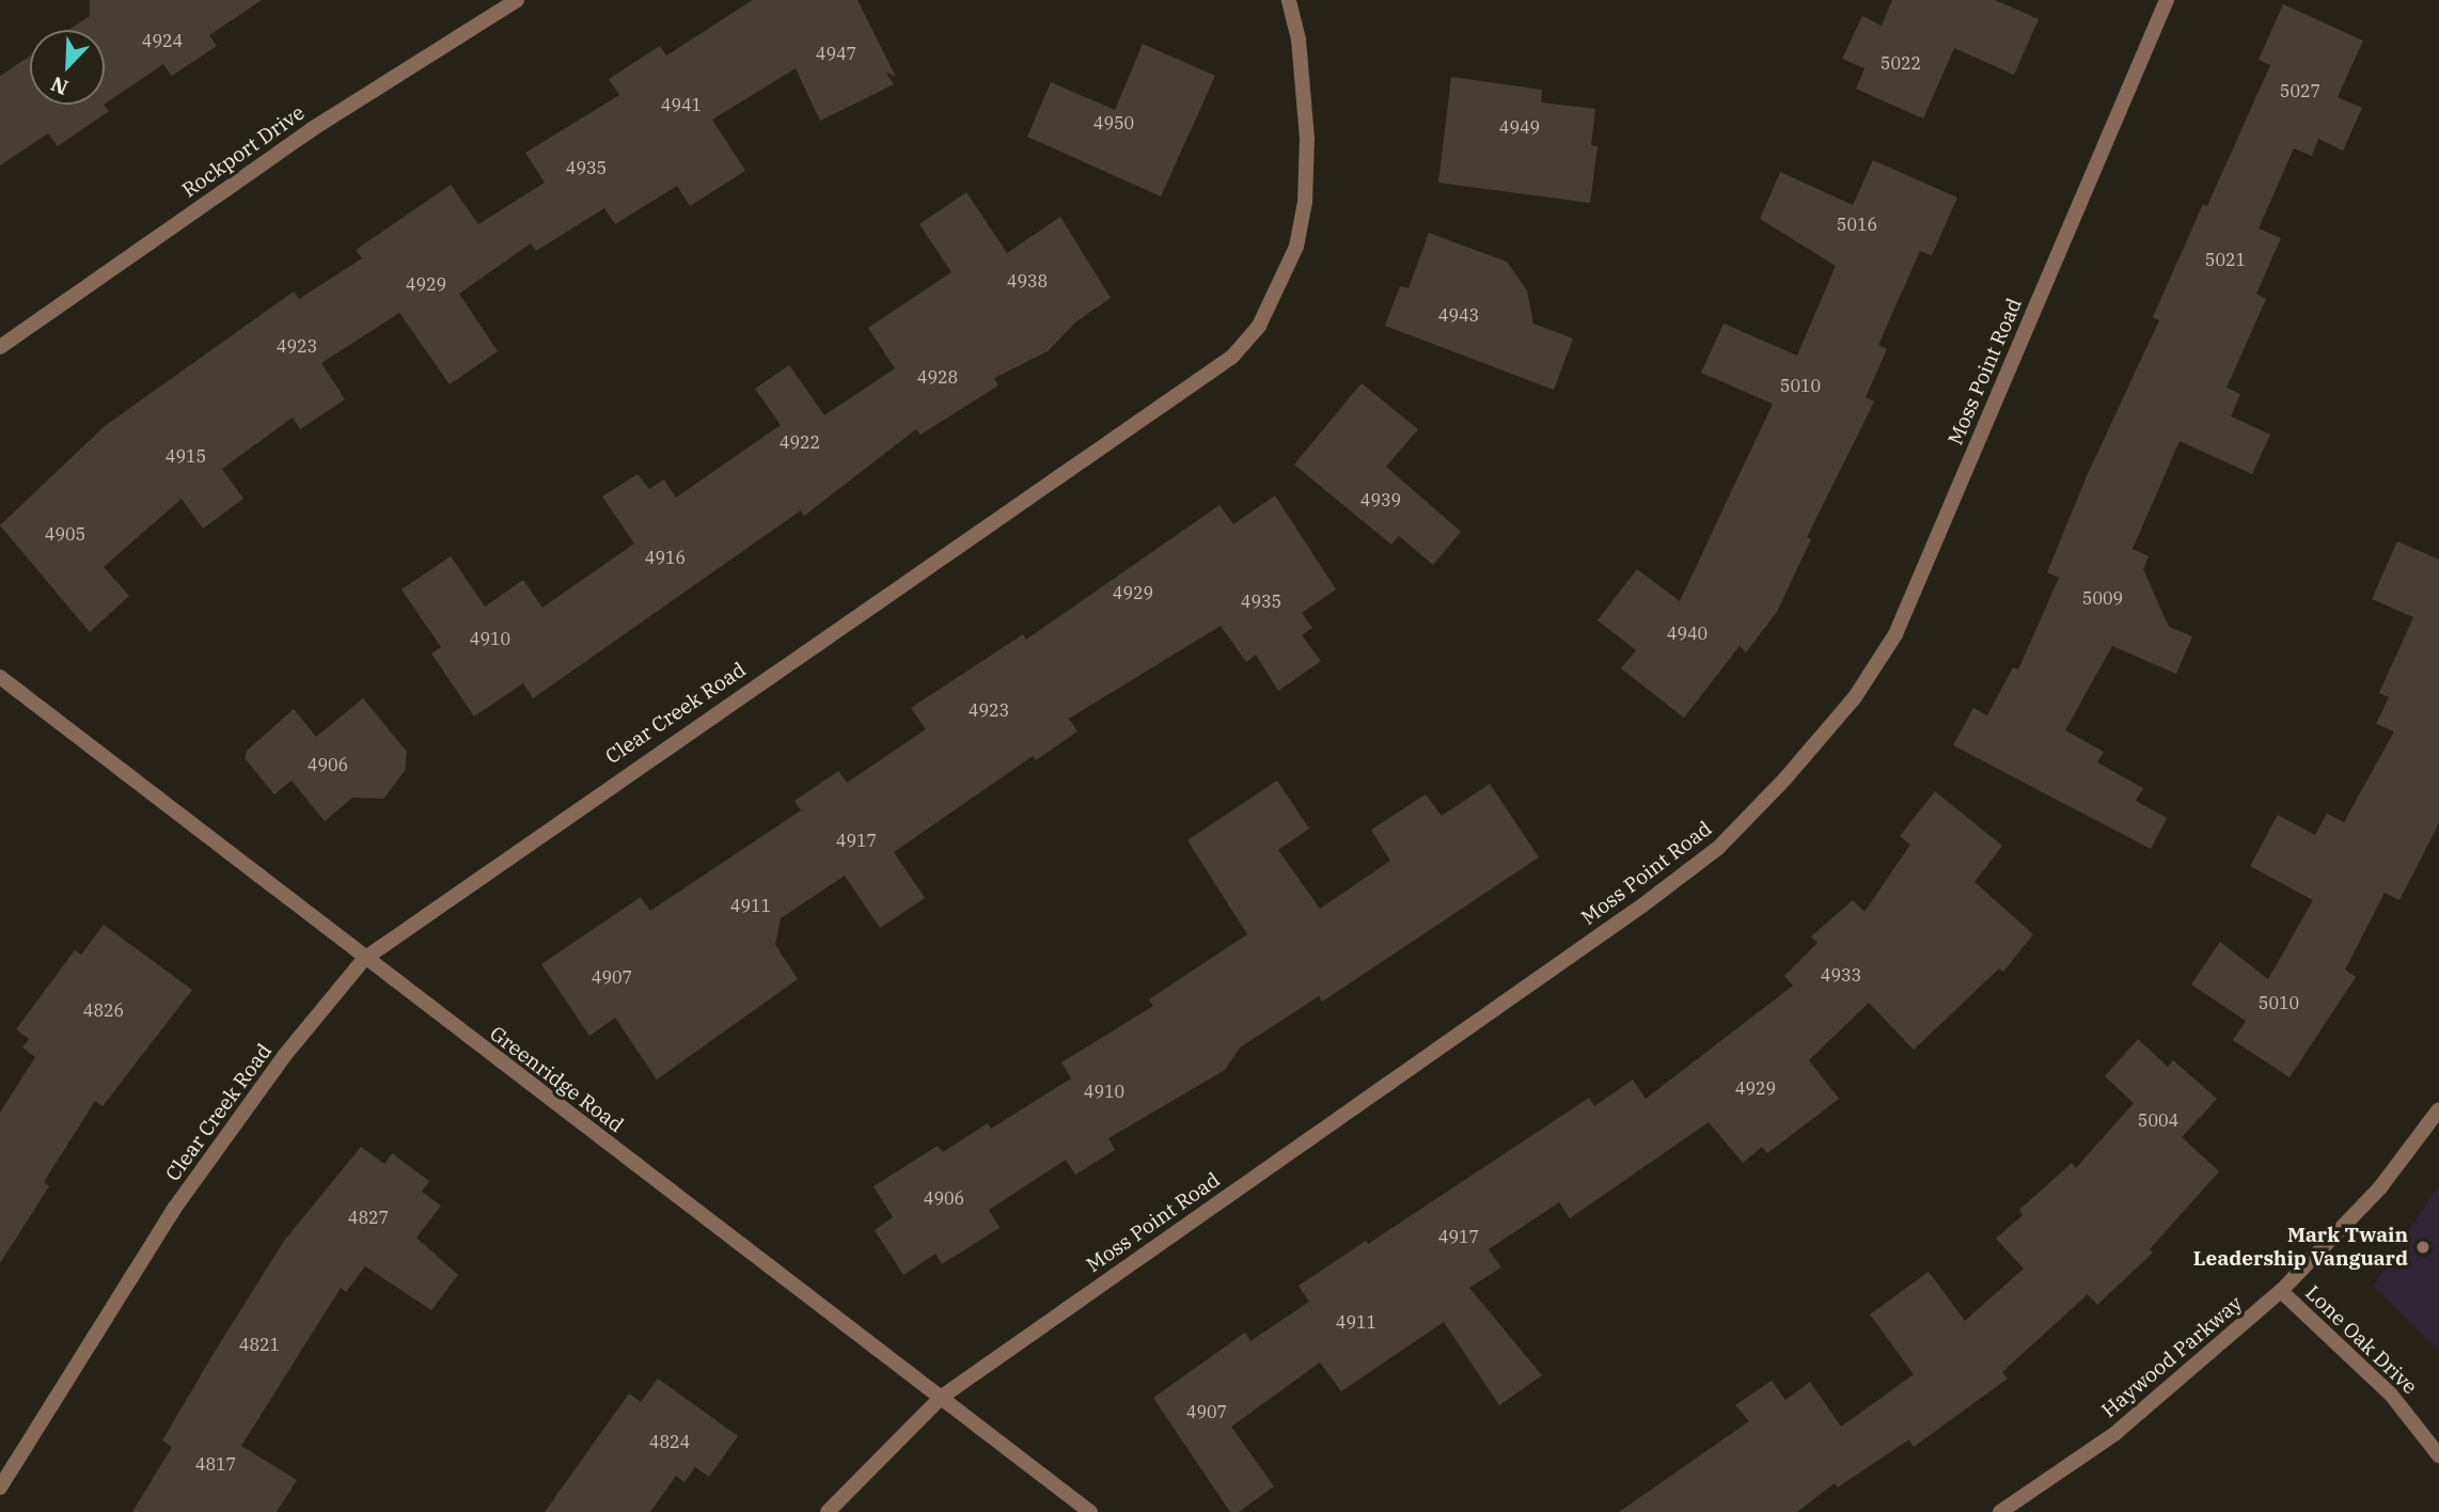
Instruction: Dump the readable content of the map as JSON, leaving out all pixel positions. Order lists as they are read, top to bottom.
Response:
{
  "streets": {
    "street": [
      "Rockport Drive",
      "Moss Point Road",
      "Clear Creek Road",
      "Greenridge Road",
      "Lone Oak Drive",
      "Haywood Parkway"
    ]
  },
  "crossings": [
    ["Moss Point Road", "Greenridge Road"],
    ["Clear Creek Road", "Greenridge Road"],
    ["Lone Oak Drive", "Haywood Parkway"]
  ],
  "places": ["Mark Twain Leadership Vanguard"],
  "house_numbers": [
    "4924",
    "4947",
    "5022",
    "5027",
    "4941",
    "4950",
    "4949",
    "4935",
    "5016",
    "5021",
    "4938",
    "4929",
    "4943",
    "4923",
    "4928",
    "5010",
    "4922",
    "4915",
    "4939",
    "4905",
    "4916",
    "4929",
    "5009",
    "4935",
    "4940",
    "4910",
    "4923",
    "4906",
    "4917",
    "4911",
    "4933",
    "4907",
    "5010",
    "4826",
    "4929",
    "4910",
    "5004",
    "4906",
    "4827",
    "4917",
    "4911",
    "4821",
    "4907",
    "4824",
    "4817"
  ],
  "north": "bottom left"
}
